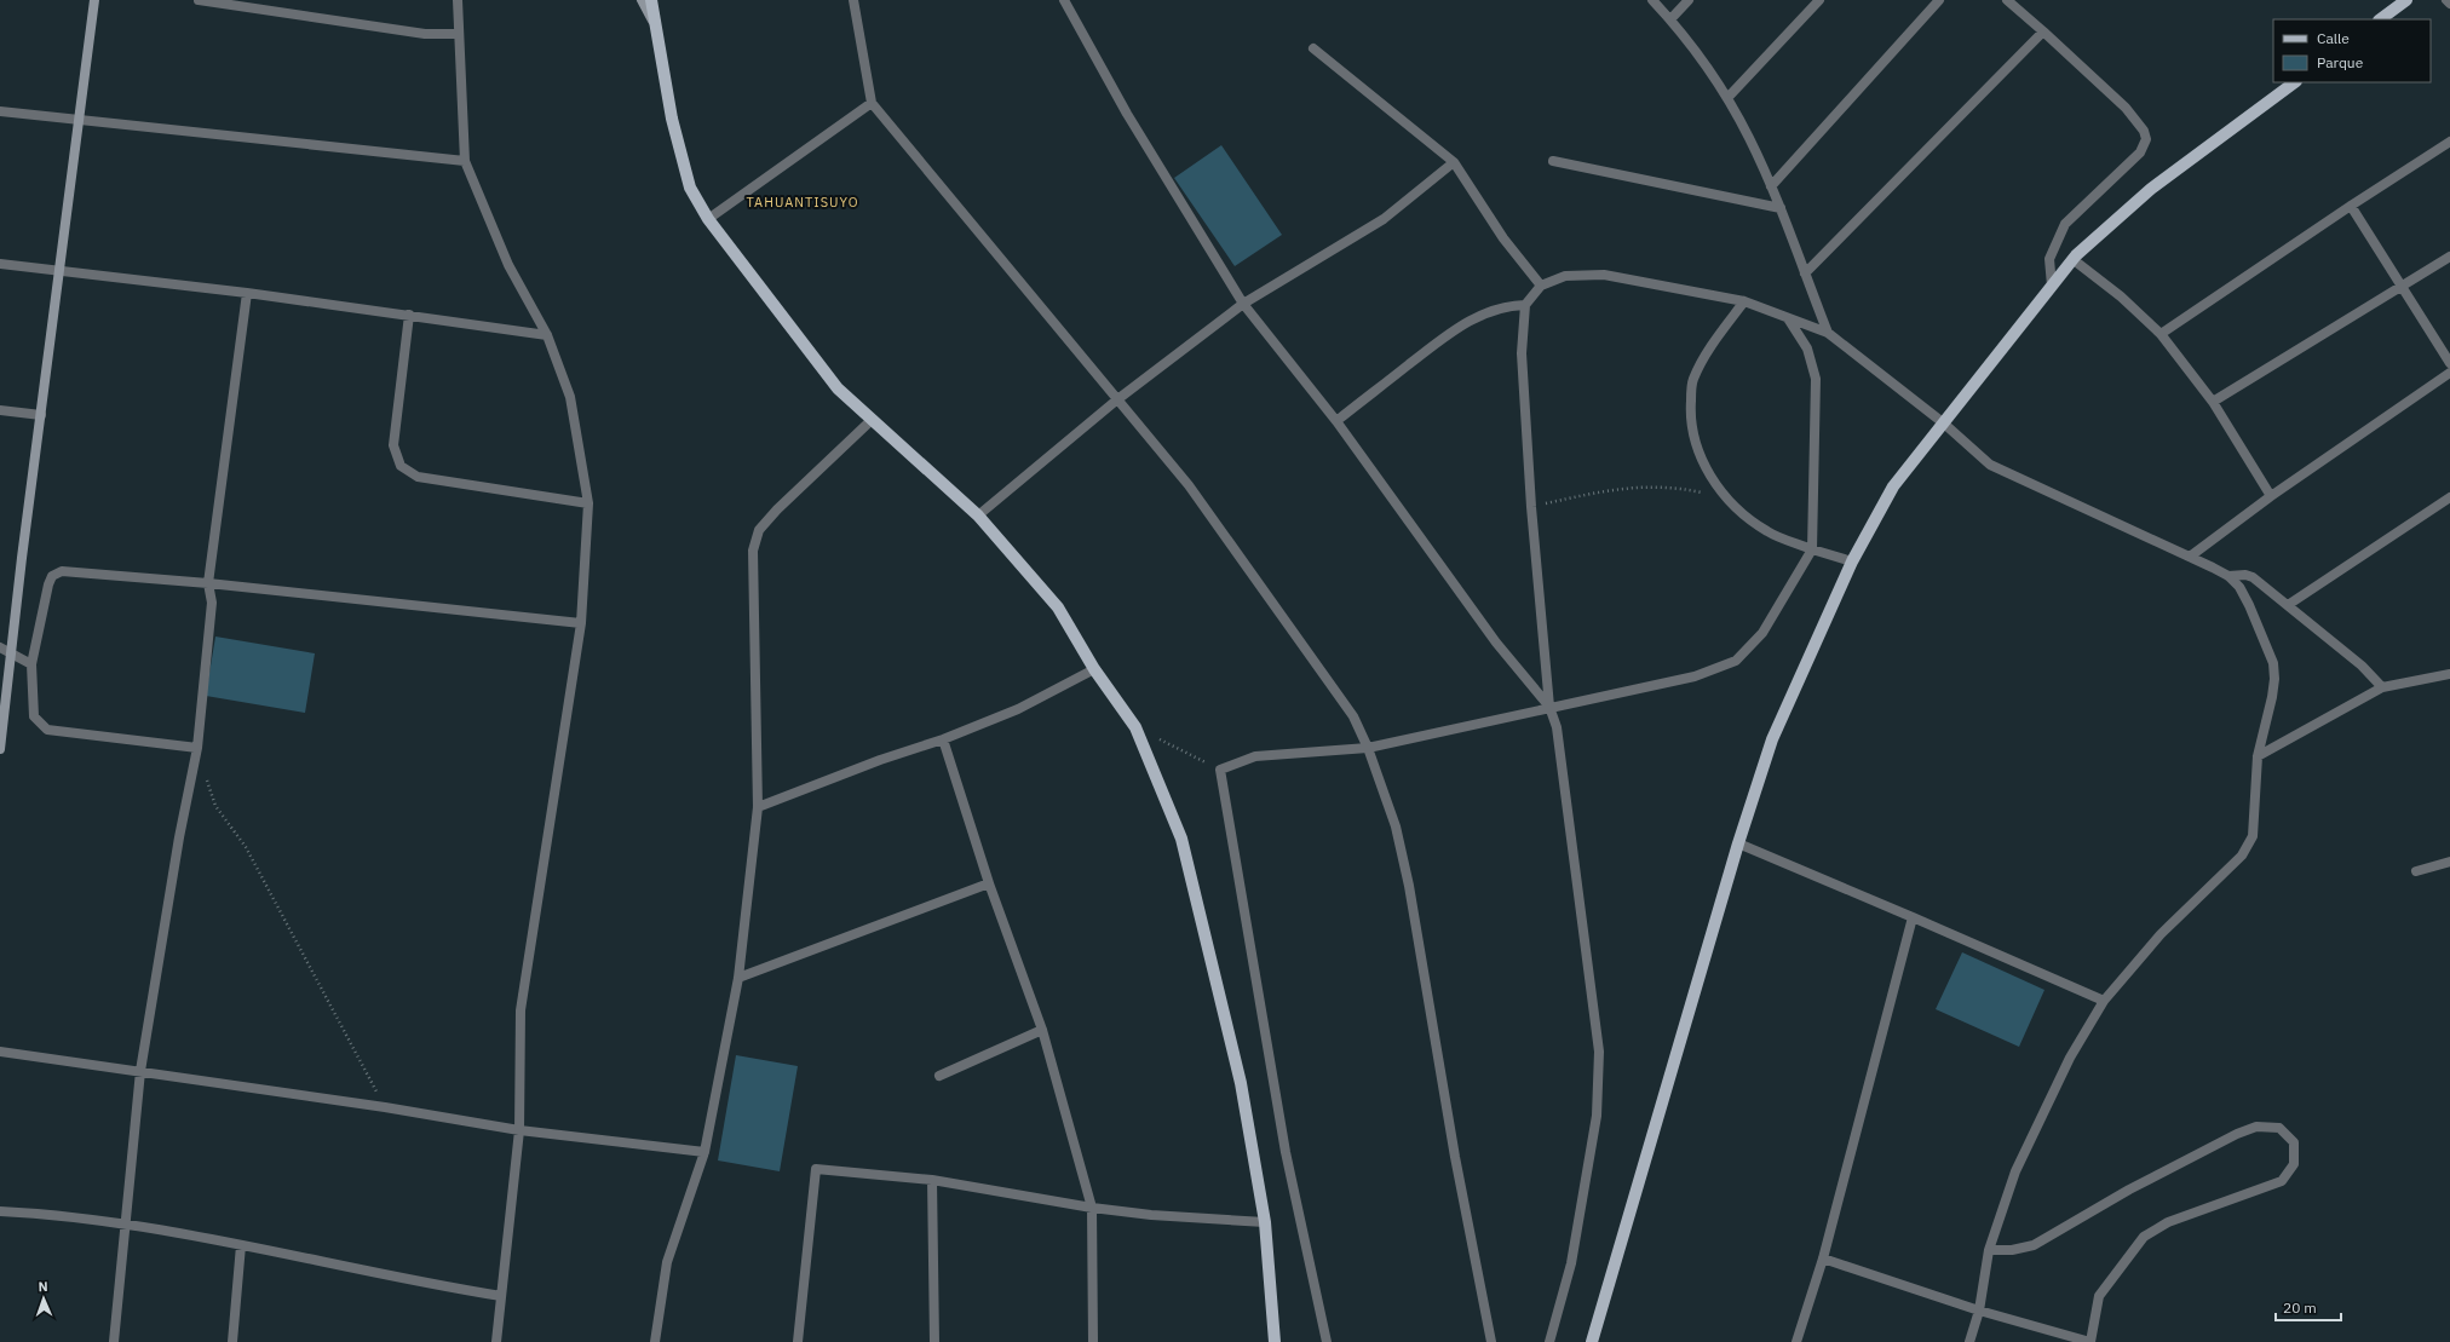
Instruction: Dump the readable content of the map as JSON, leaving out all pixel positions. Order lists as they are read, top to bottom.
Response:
{
  "districts": ["TAHUANTISUYO"],
  "legend": ["Calle", "Parque"],
  "scale_bar": "20 m",
  "north": "top"
}
